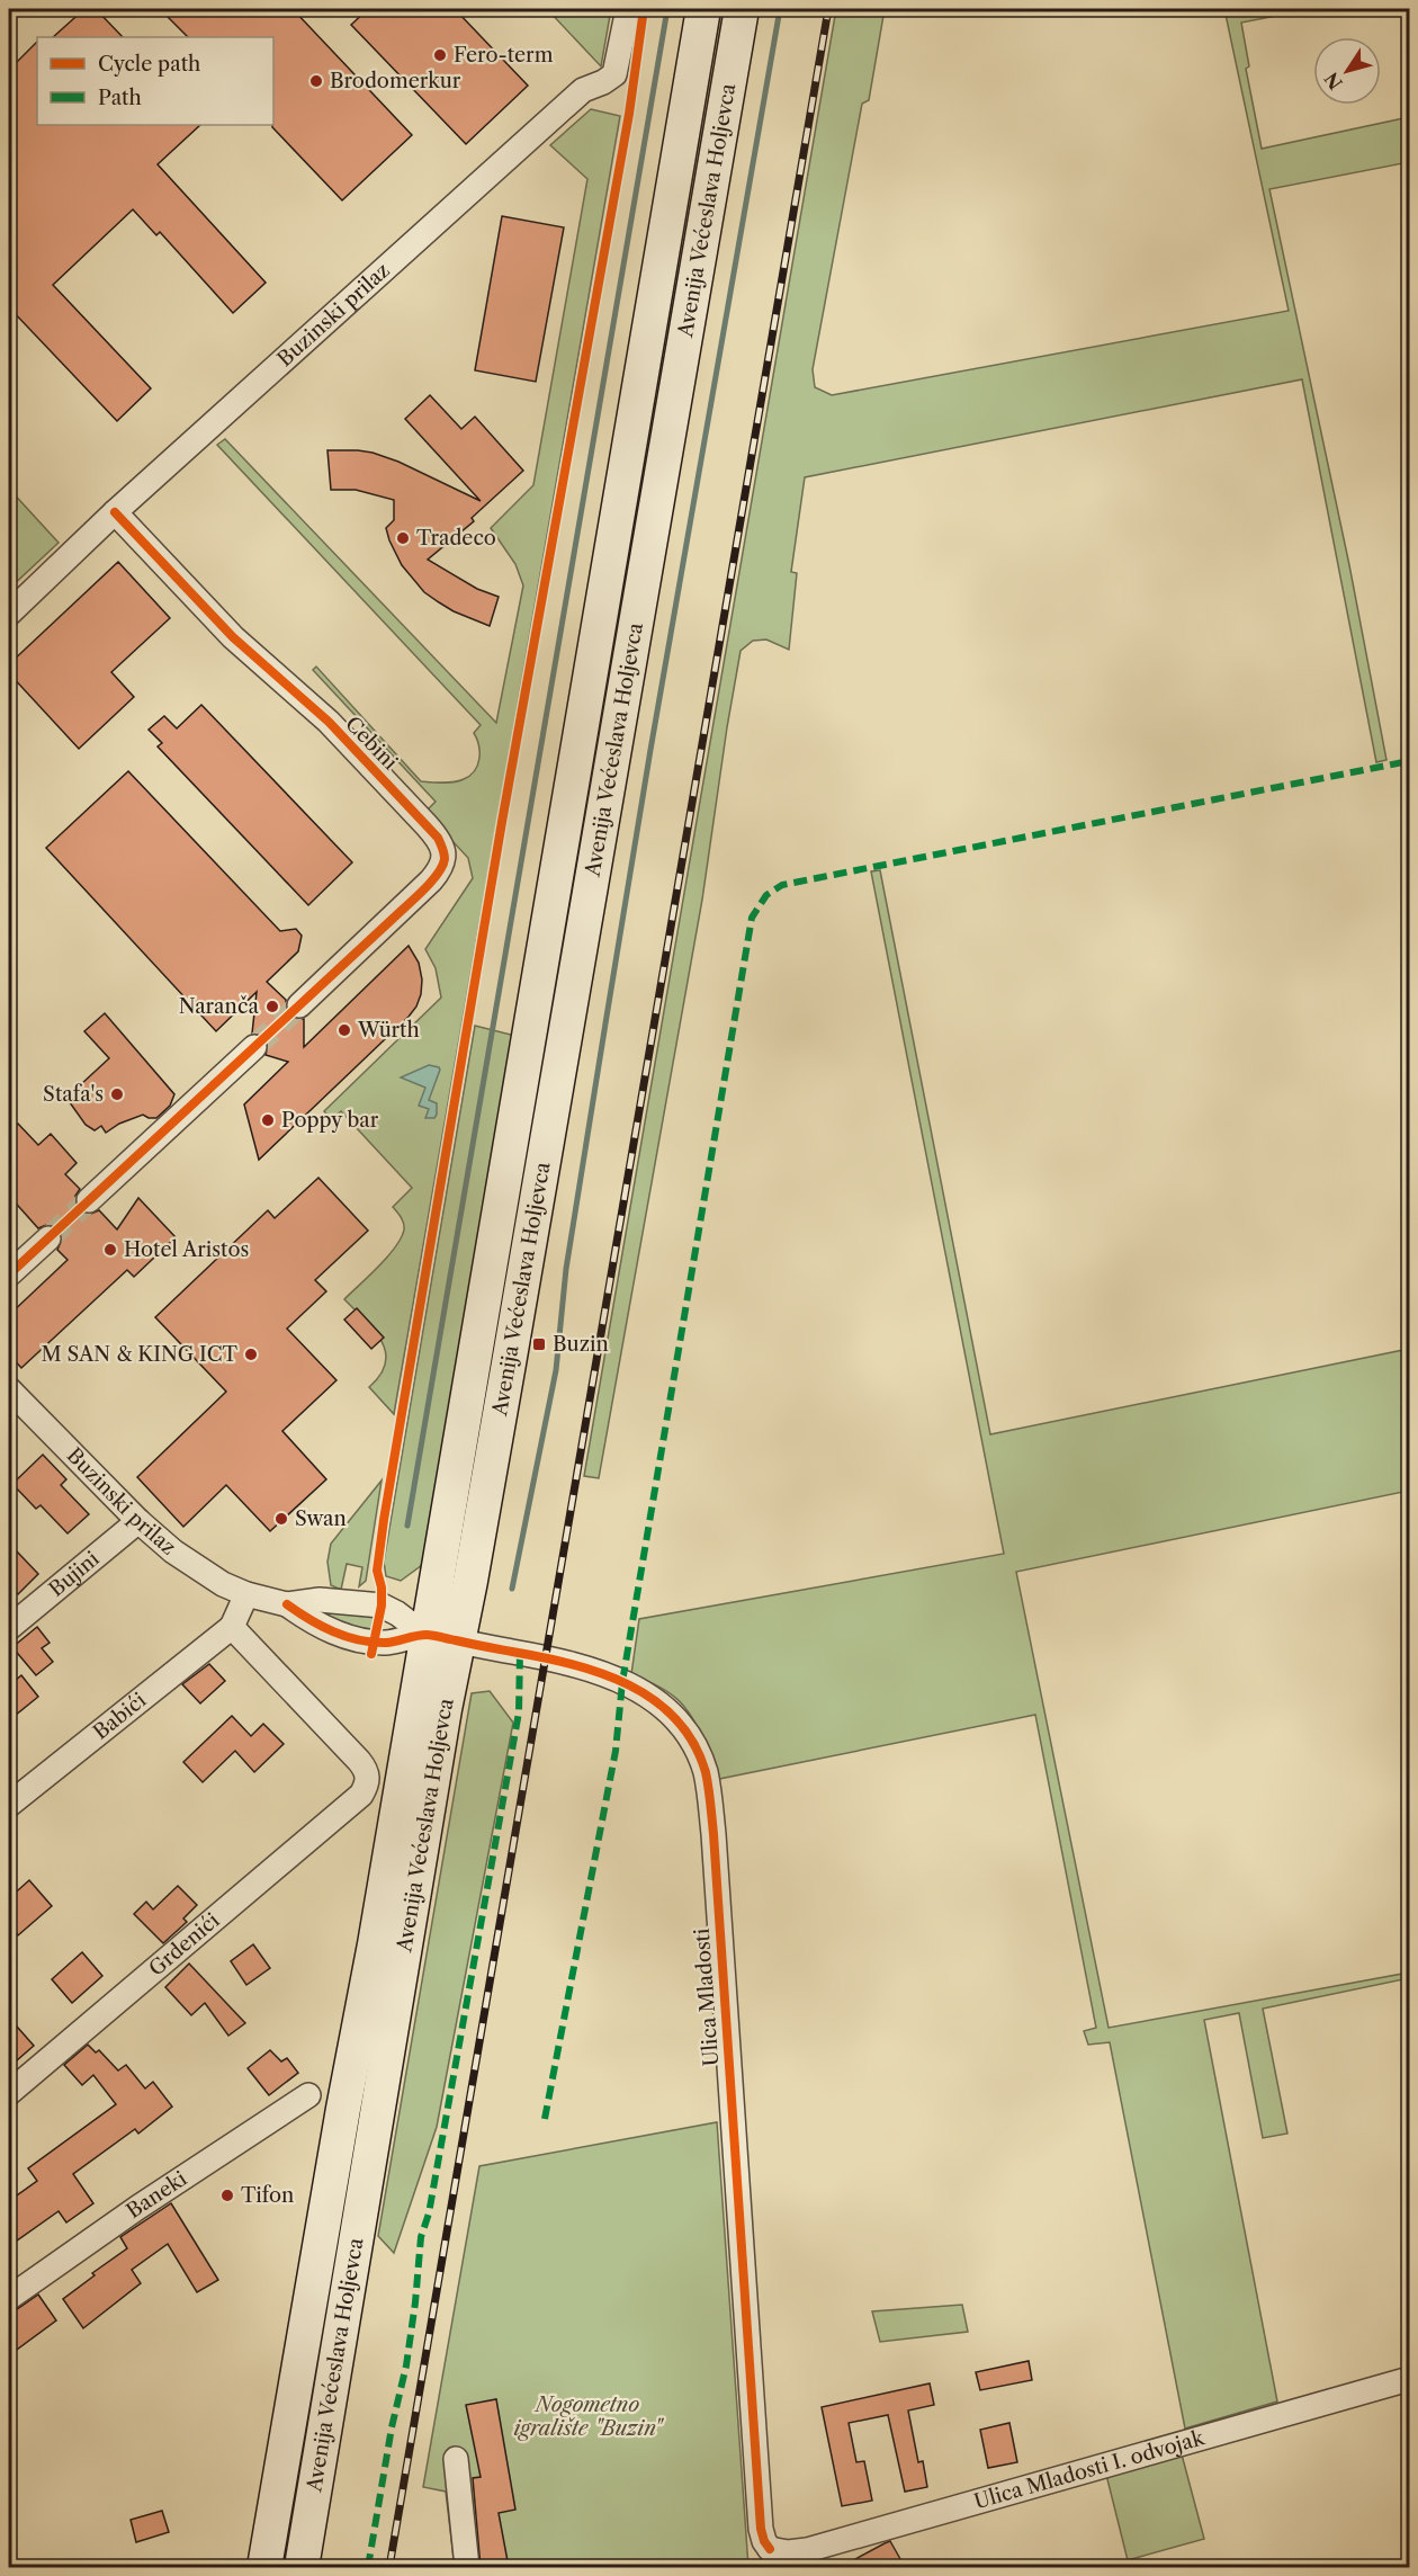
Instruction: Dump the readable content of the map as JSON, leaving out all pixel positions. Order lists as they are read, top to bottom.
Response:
{
  "streets": {
    "main road": ["Avenija Većeslava Holjevca"],
    "street": [
      "Buzinski prilaz",
      "Cebini",
      "Bujini",
      "Babići",
      "Grdenići",
      "Ulica Mladosti",
      "Baneki",
      "Ulica Mladosti I. odvojak"
    ]
  },
  "crossings": [
    ["Avenija Većeslava Holjevca", "Buzinski prilaz"],
    ["Avenija Većeslava Holjevca", "Ulica Mladosti"],
    ["Buzinski prilaz", "Cebini"],
    ["Buzinski prilaz", "Bujini"],
    ["Buzinski prilaz", "Ulica Mladosti"],
    ["Babići", "Grdenići"],
    ["Ulica Mladosti", "Ulica Mladosti I. odvojak"]
  ],
  "parks": ["Nogometno igralište \"Buzin\""],
  "places": {
    "other": [
      "Fero-term",
      "Brodomerkur",
      "Tradeco",
      "Naranča",
      "Würth",
      "Stafa's",
      "Poppy bar",
      "Hotel Aristos",
      "M SAN & KING ICT",
      "Swan",
      "Tifon"
    ],
    "transit": ["Buzin"]
  },
  "legend": ["Cycle path", "Path"],
  "north": "bottom left"
}
